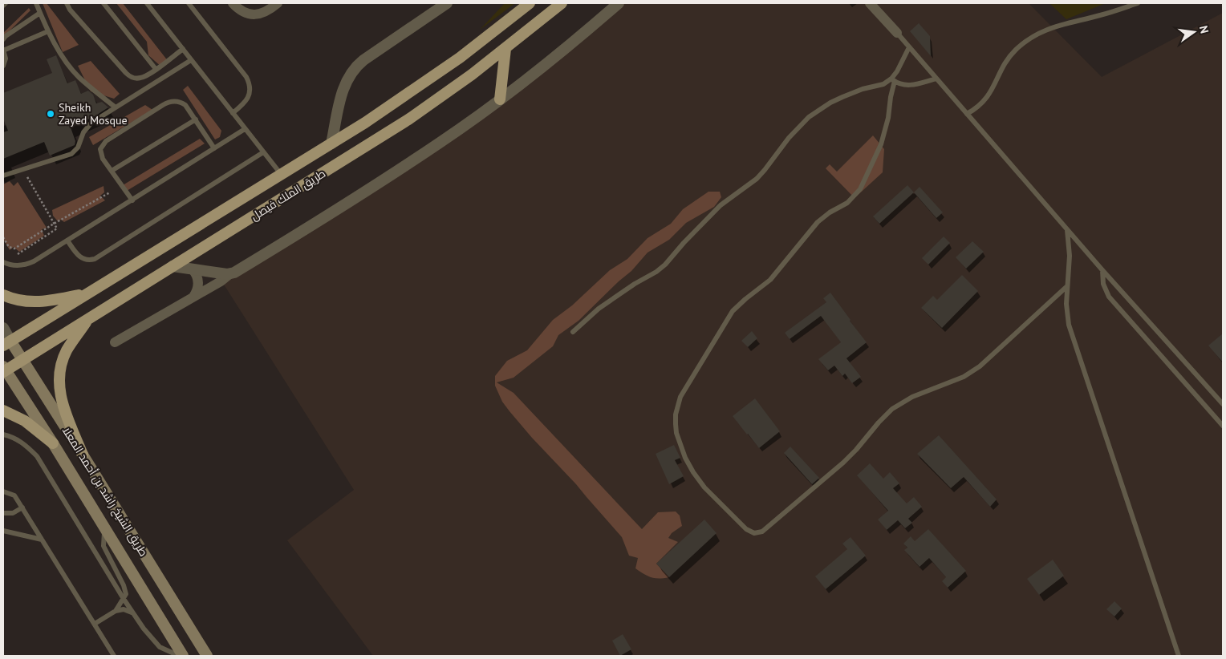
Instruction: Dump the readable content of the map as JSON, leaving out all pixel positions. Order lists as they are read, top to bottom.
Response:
{
  "streets": {
    "main road": ["طريق الملك فيصل", "طريق الشيخ راشد بن أحمد المعلا"]
  },
  "crossings": [
    ["طريق الملك فيصل", "طريق الشيخ راشد بن أحمد المعلا"]
  ],
  "places": ["Sheikh Zayed Mosque"],
  "north": "right"
}
